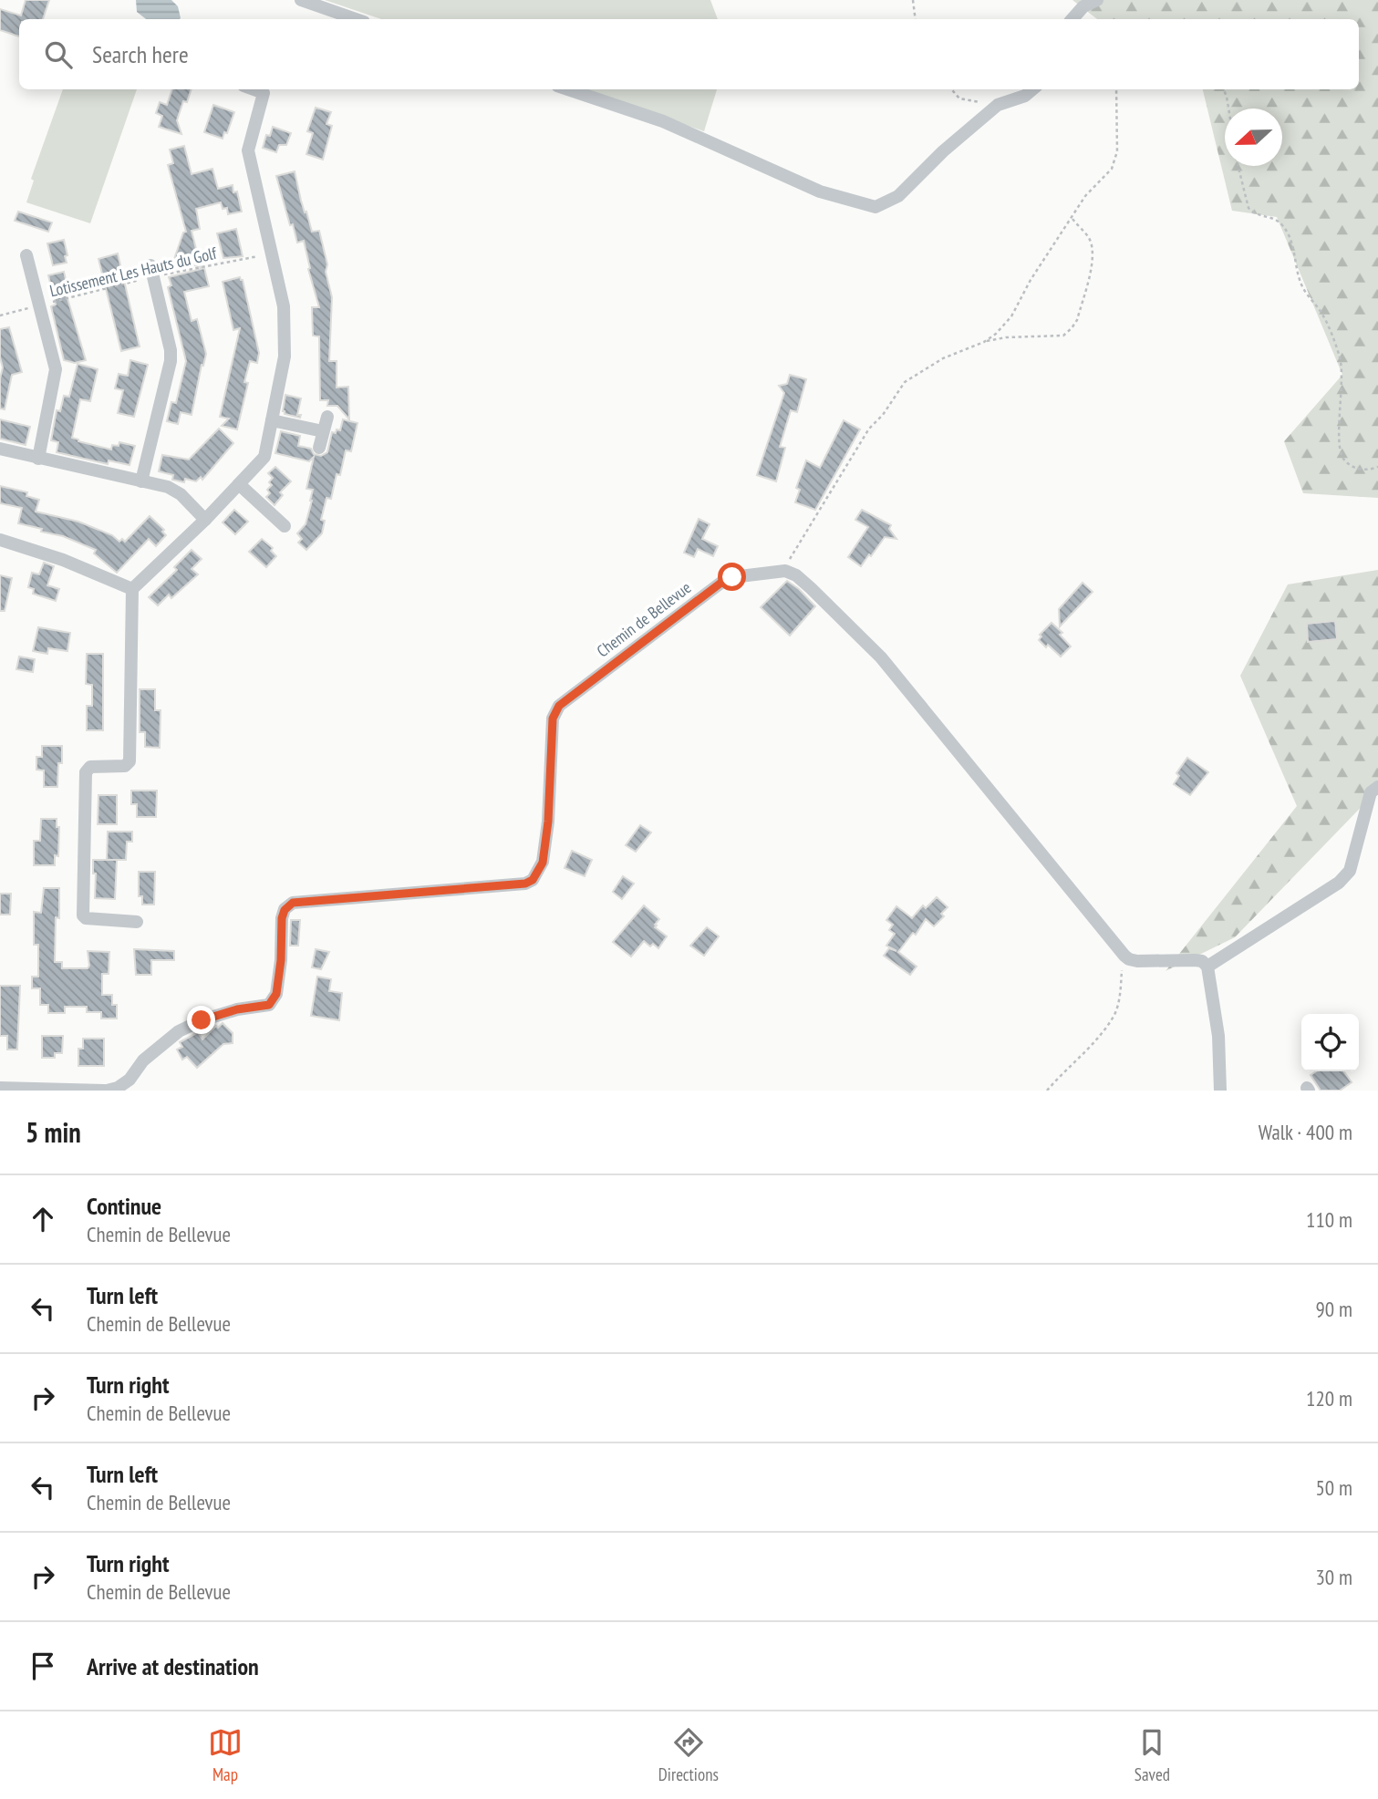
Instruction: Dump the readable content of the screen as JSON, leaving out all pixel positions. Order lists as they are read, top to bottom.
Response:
{
  "streets": {
    "street": ["Chemin de Bellevue"],
    "path": ["Lotissement Les Hauts du Golf"]
  },
  "north": "left",
  "page": {
    "search": "Search here",
    "heading": ["5 min", "Walk · 400 m"],
    "list": [
      ["Continue", "Chemin de Bellevue", "110 m"],
      ["Turn left", "Chemin de Bellevue", "90 m"],
      ["Turn right", "Chemin de Bellevue", "120 m"],
      ["Turn left", "Chemin de Bellevue", "50 m"],
      ["Turn right", "Chemin de Bellevue", "30 m"],
      "Arrive at destination"
    ],
    "nav": ["Map", "Directions", "Saved"]
  }
}
